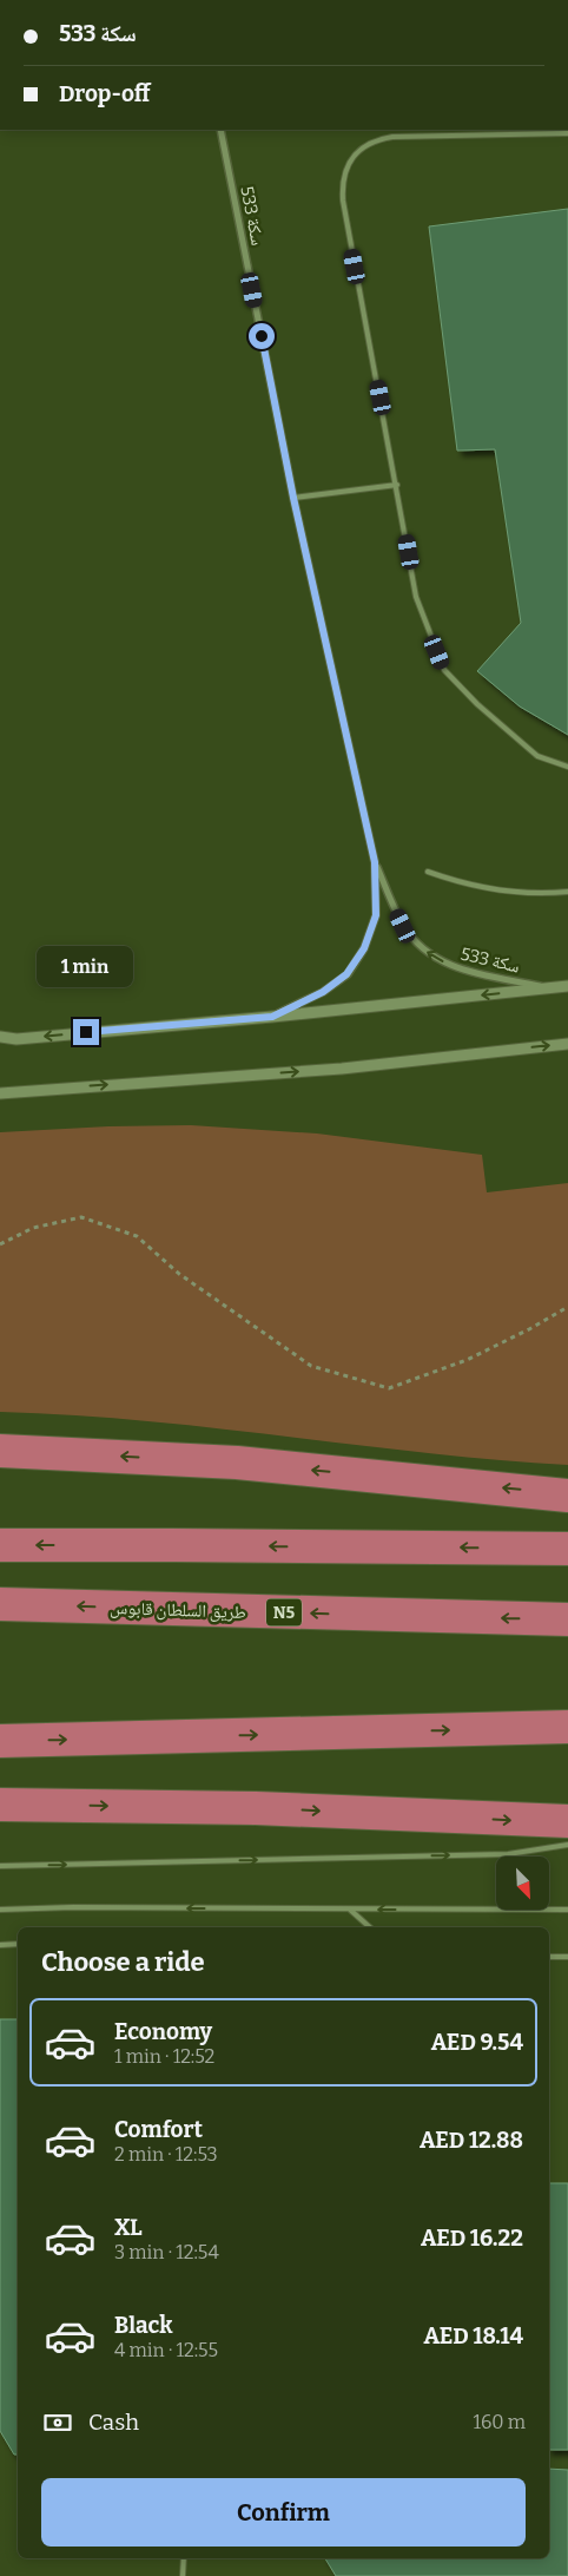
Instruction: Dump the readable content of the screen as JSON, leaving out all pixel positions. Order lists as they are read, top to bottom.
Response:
{
  "streets": {
    "highway": ["طريق السلطان قابوس", "N5"],
    "street": ["سكة 533"]
  },
  "north": "bottom right",
  "page": {
    "banner": ["سكة 533", "Drop-off"],
    "bubble": "1 min",
    "heading": "Choose a ride",
    "list": [
      {
        "name": "Economy",
        "note": "1 min · 12:52",
        "value": "AED 9.54"
      },
      {
        "name": "Comfort",
        "note": "2 min · 12:53",
        "value": "AED 12.88"
      },
      {
        "name": "XL",
        "note": "3 min · 12:54",
        "value": "AED 16.22"
      },
      {
        "name": "Black",
        "note": "4 min · 12:55",
        "value": "AED 18.14"
      }
    ],
    "pay": ["Cash", "160 m"],
    "buttons": "Confirm"
  }
}
